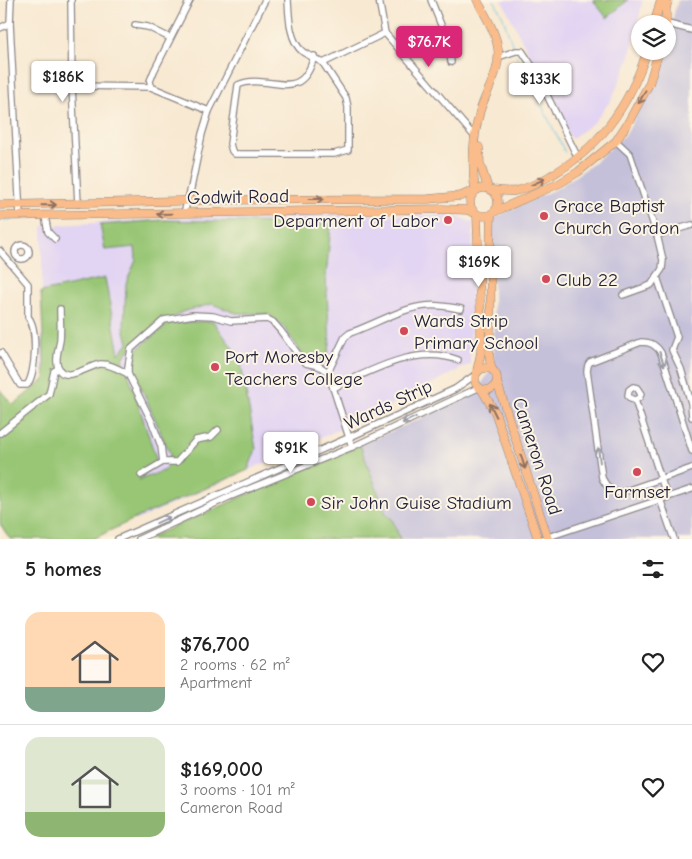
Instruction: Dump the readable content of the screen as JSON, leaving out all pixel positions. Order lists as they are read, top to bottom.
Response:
{
  "streets": {
    "main road": ["Godwit Road", "Cameron Road"],
    "street": ["Wards Strip"]
  },
  "crossings": [
    ["Wards Strip", "Cameron Road"]
  ],
  "places": [
    "Grace Baptist Church Gordon",
    "Deparment of Labor",
    "Club 22",
    "Wards Strip Primary School",
    "Port Moresby Teachers College",
    "Farmset",
    "Sir John Guise Stadium"
  ],
  "page": {
    "price": [
      "$76.7K",
      "$186K",
      "$133K",
      "$169K",
      "$91K"
    ],
    "heading": "5 homes",
    "list": [
      {
        "name": "$76,700",
        "note": "2 rooms · 62 m² · Apartment"
      },
      {
        "name": "$169,000",
        "note": "3 rooms · 101 m² · Cameron Road"
      }
    ]
  }
}
